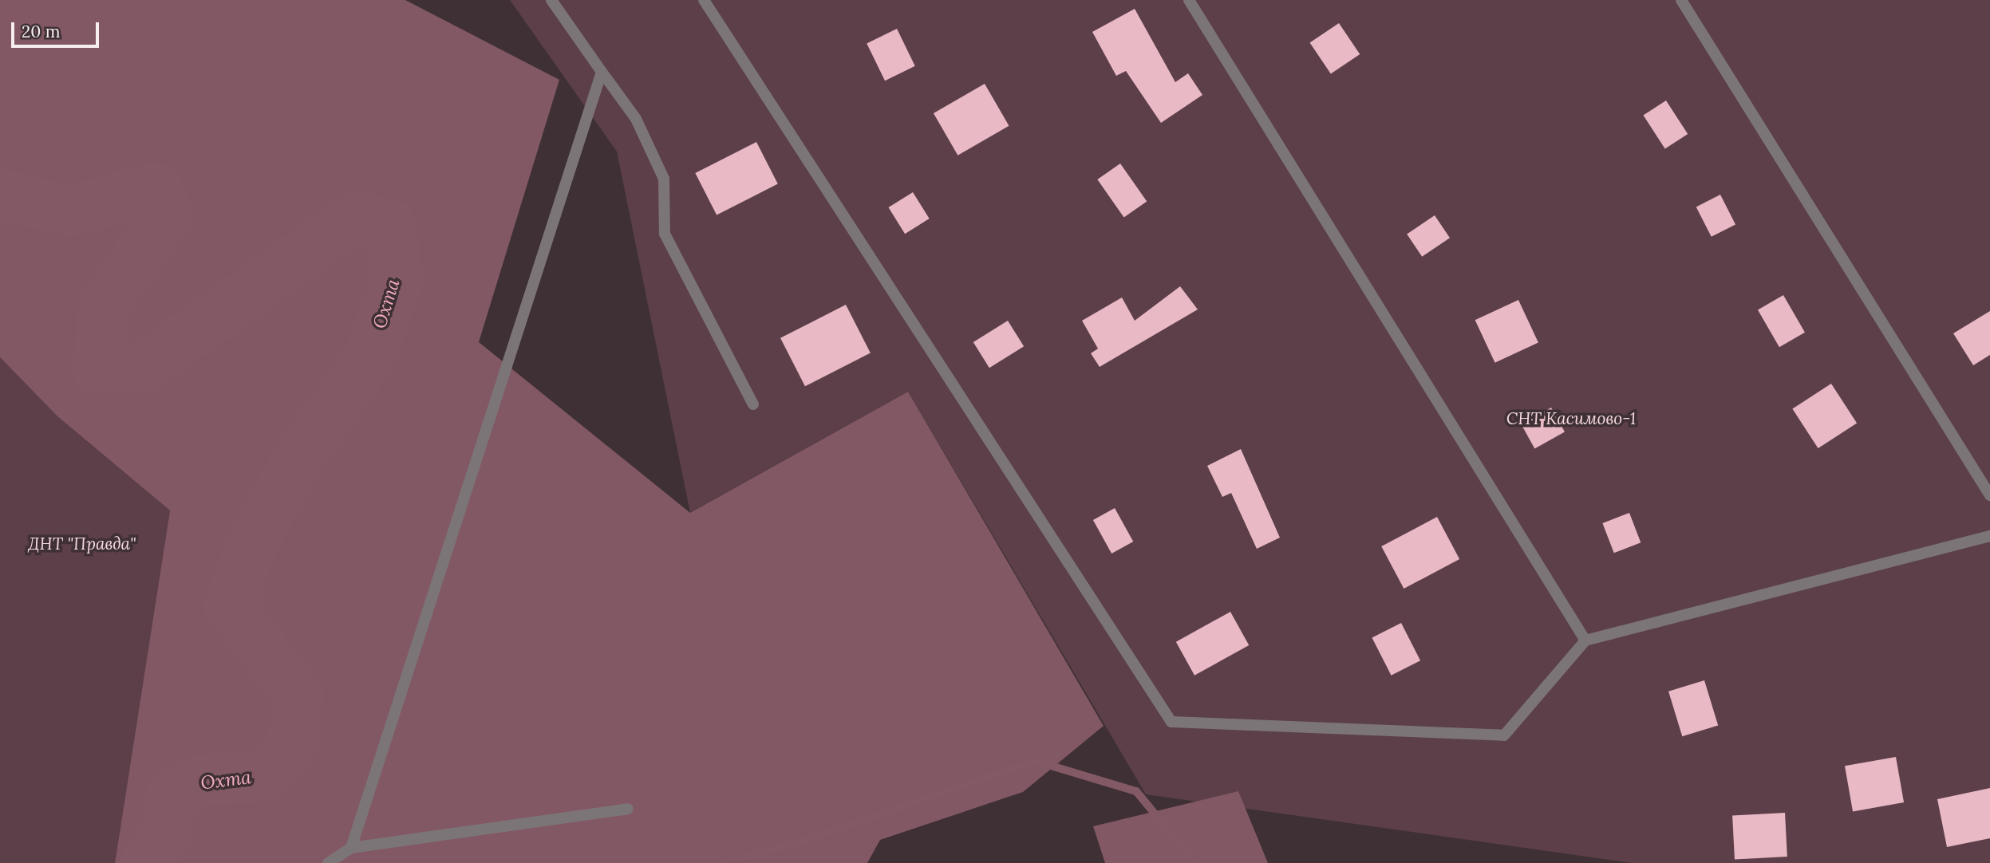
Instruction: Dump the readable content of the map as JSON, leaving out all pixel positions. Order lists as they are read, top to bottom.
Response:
{
  "water": ["Охта"],
  "parks": ["СНТ Касимово-1", "ДНТ \"Правда\""],
  "scale_bar": "20 m"
}
